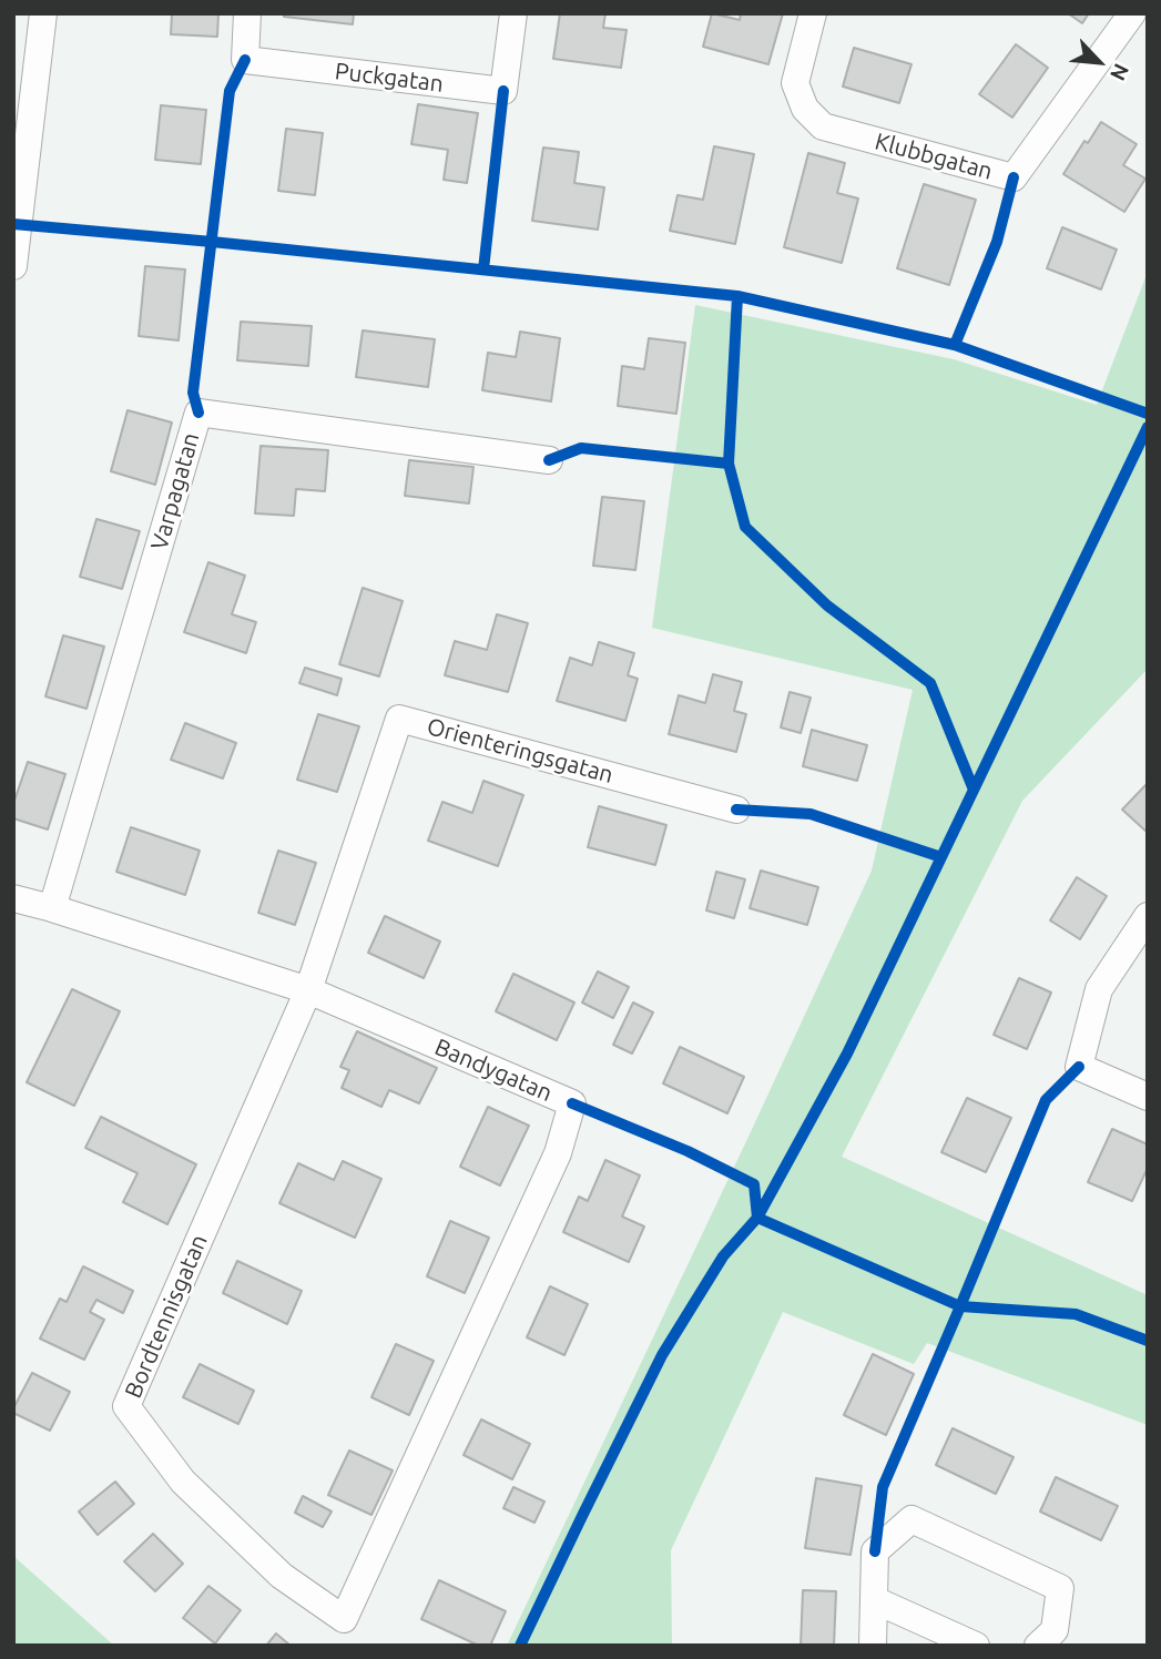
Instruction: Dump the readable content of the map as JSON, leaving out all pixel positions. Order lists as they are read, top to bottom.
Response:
{
  "streets": {
    "street": [
      "Puckgatan",
      "Klubbgatan",
      "Varpagatan",
      "Orienteringsgatan",
      "Bandygatan",
      "Bordtennisgatan"
    ]
  },
  "crossings": [
    ["Varpagatan", "Bandygatan"],
    ["Orienteringsgatan", "Bandygatan"],
    ["Orienteringsgatan", "Bordtennisgatan"],
    ["Bandygatan", "Bordtennisgatan"]
  ],
  "north": "bottom right"
}
